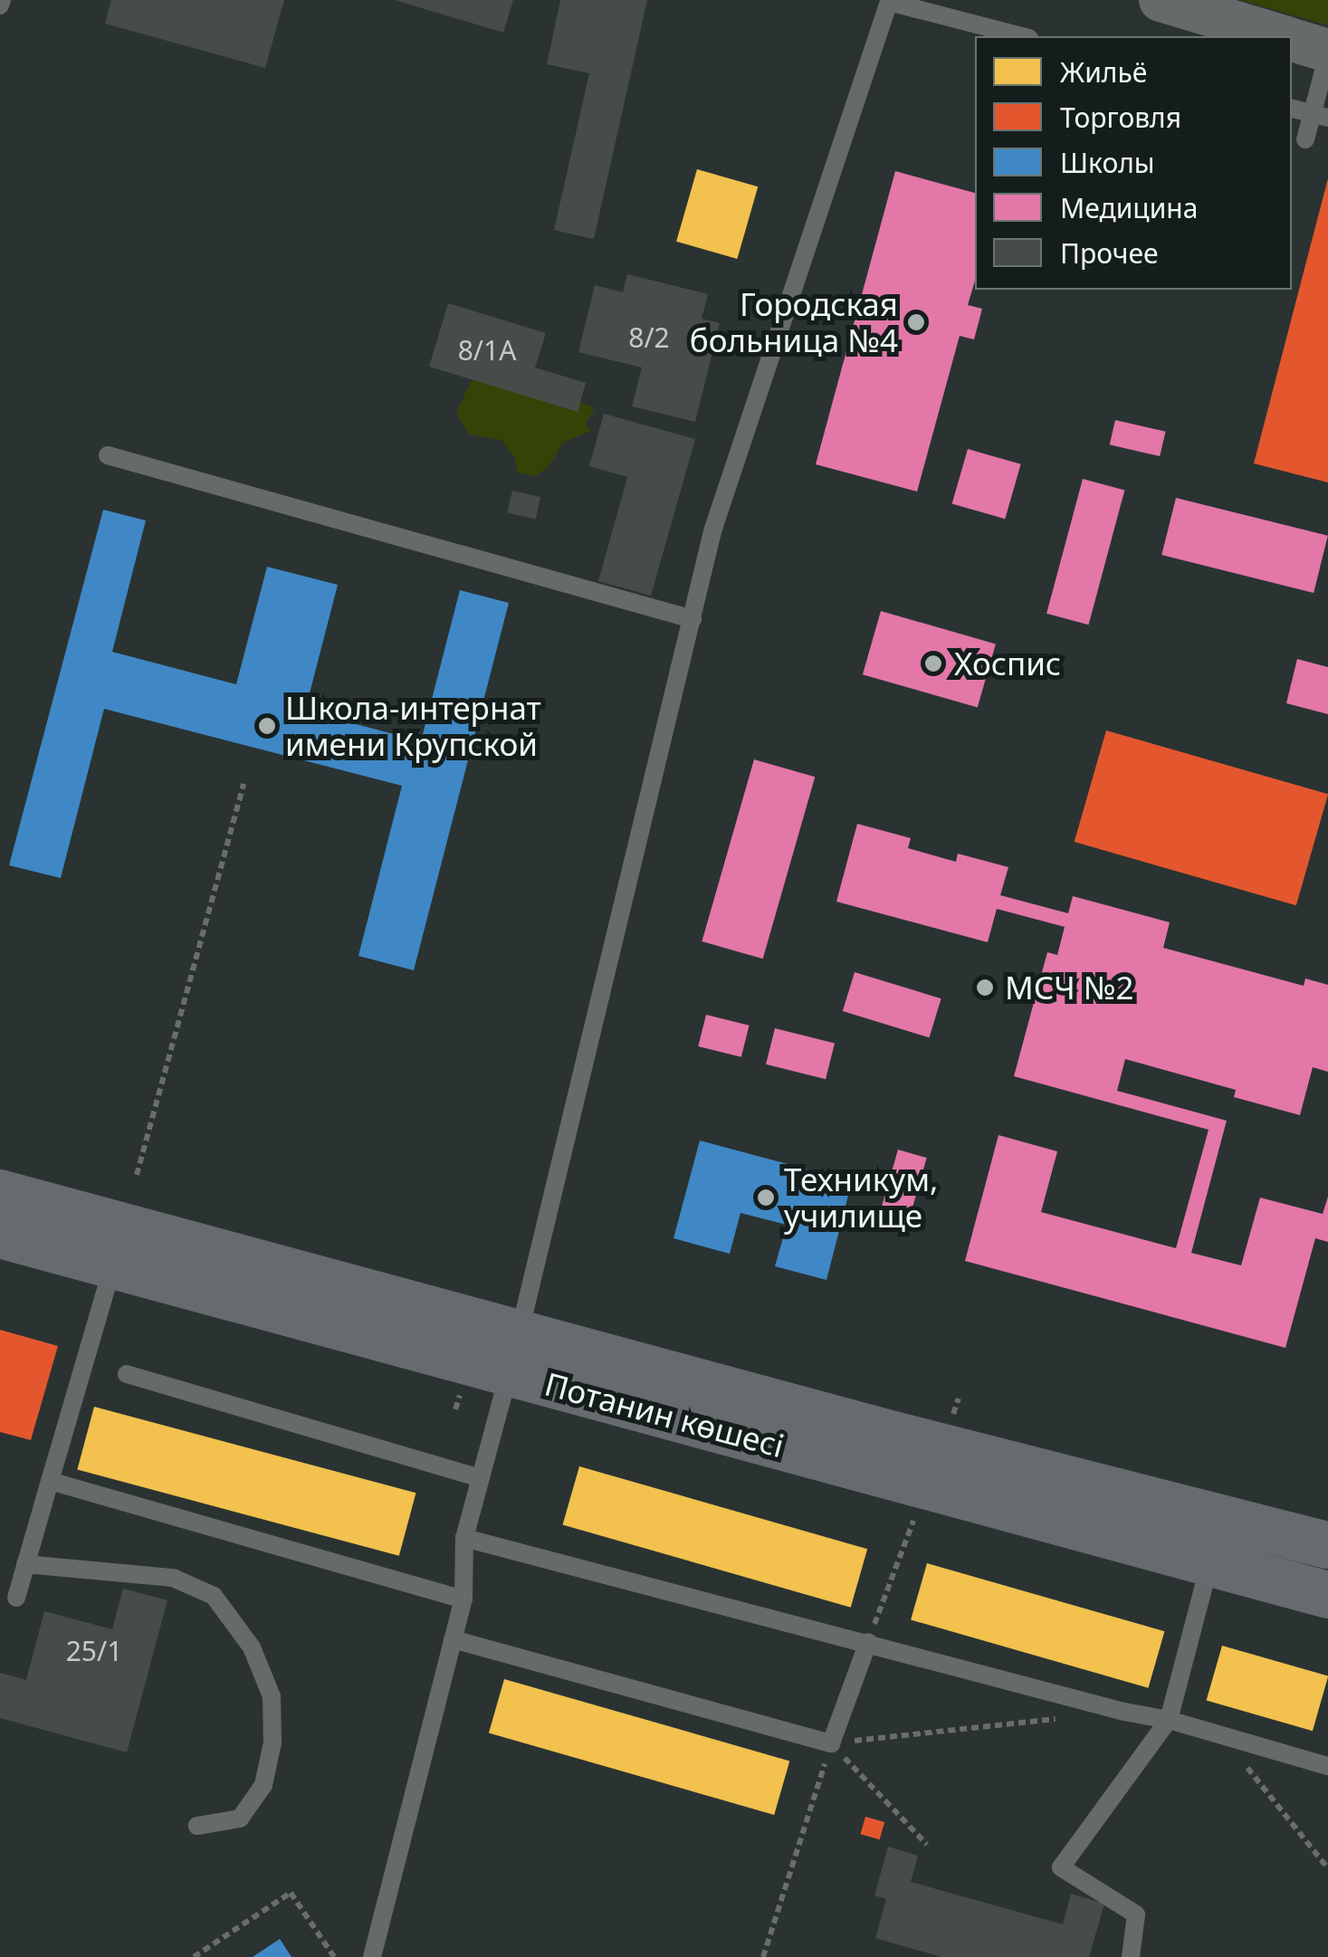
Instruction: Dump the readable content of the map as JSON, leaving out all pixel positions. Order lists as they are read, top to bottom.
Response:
{
  "streets": {
    "main road": ["Потанин көшесі"]
  },
  "places": [
    "Городская больница №4",
    "Хоспис",
    "Школа-интернат имени Крупской",
    "МСЧ №2",
    "Техникум, училище"
  ],
  "house_numbers": ["8/2", "8/1А", "25/1"],
  "legend": [
    "Жильё",
    "Торговля",
    "Школы",
    "Медицина",
    "Прочее"
  ]
}
